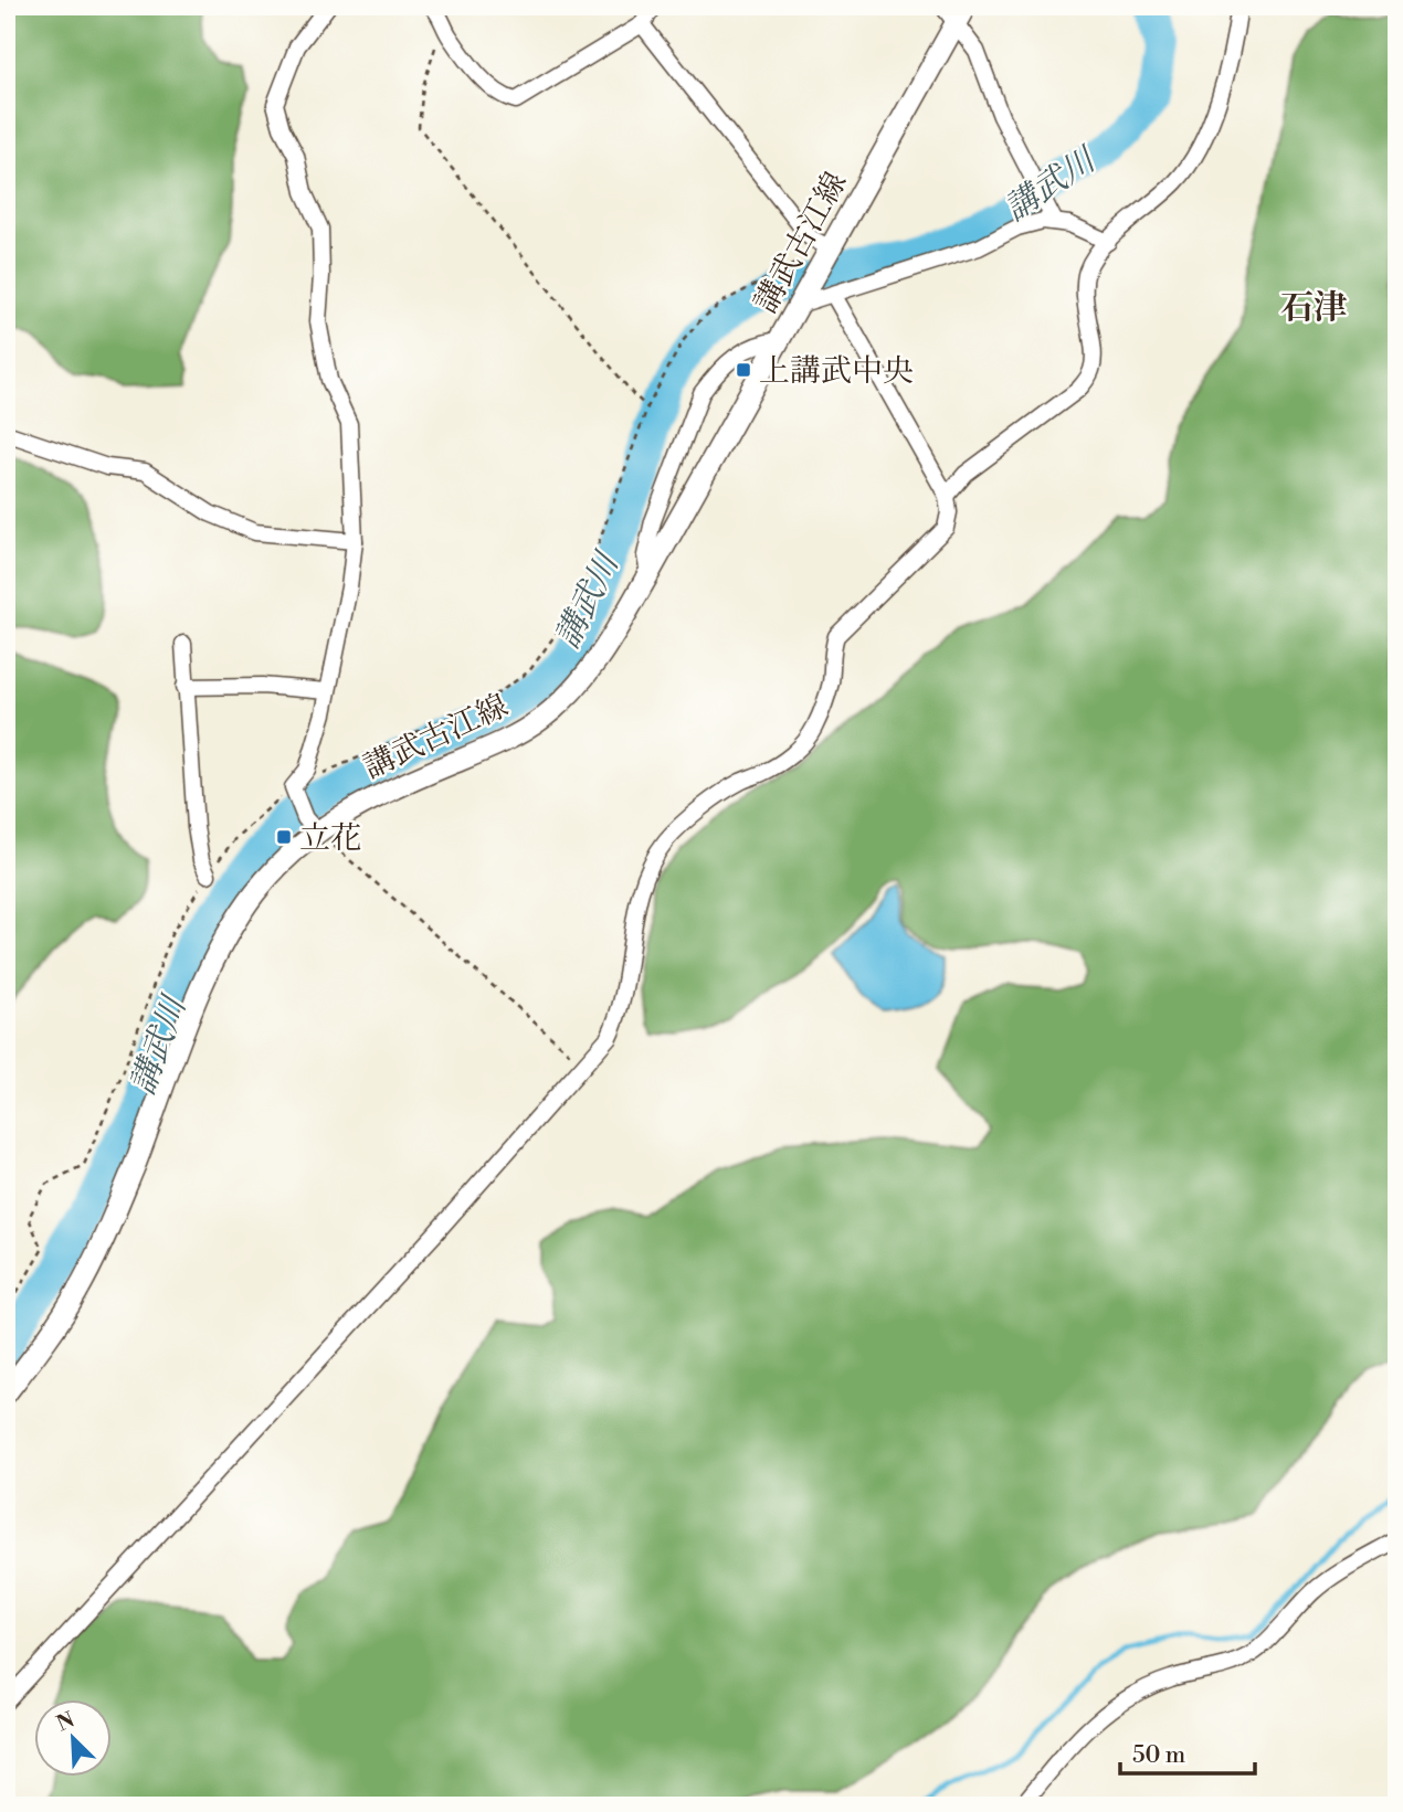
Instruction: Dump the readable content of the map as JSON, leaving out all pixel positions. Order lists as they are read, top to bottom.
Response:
{
  "streets": {
    "main road": ["講武古江線"]
  },
  "districts": ["石津"],
  "water": ["講武川"],
  "places": {
    "transit": ["上講武中央", "立花"]
  },
  "scale_bar": "50 m",
  "north": "top left"
}
